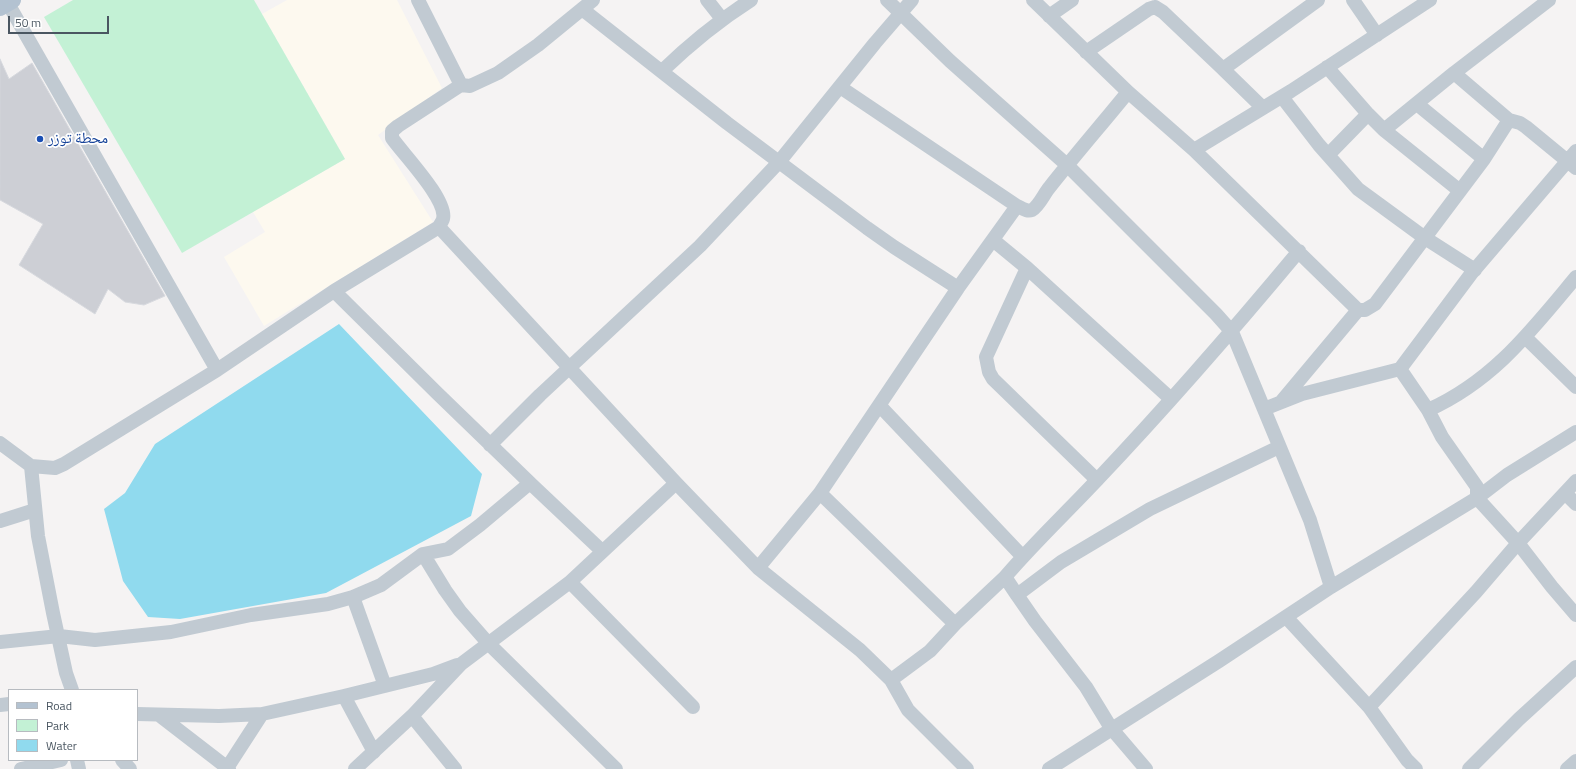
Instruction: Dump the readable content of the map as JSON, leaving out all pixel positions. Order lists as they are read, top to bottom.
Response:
{
  "places": ["محطة توزر"],
  "legend": ["Road", "Park", "Water"],
  "scale_bar": "50 m"
}
